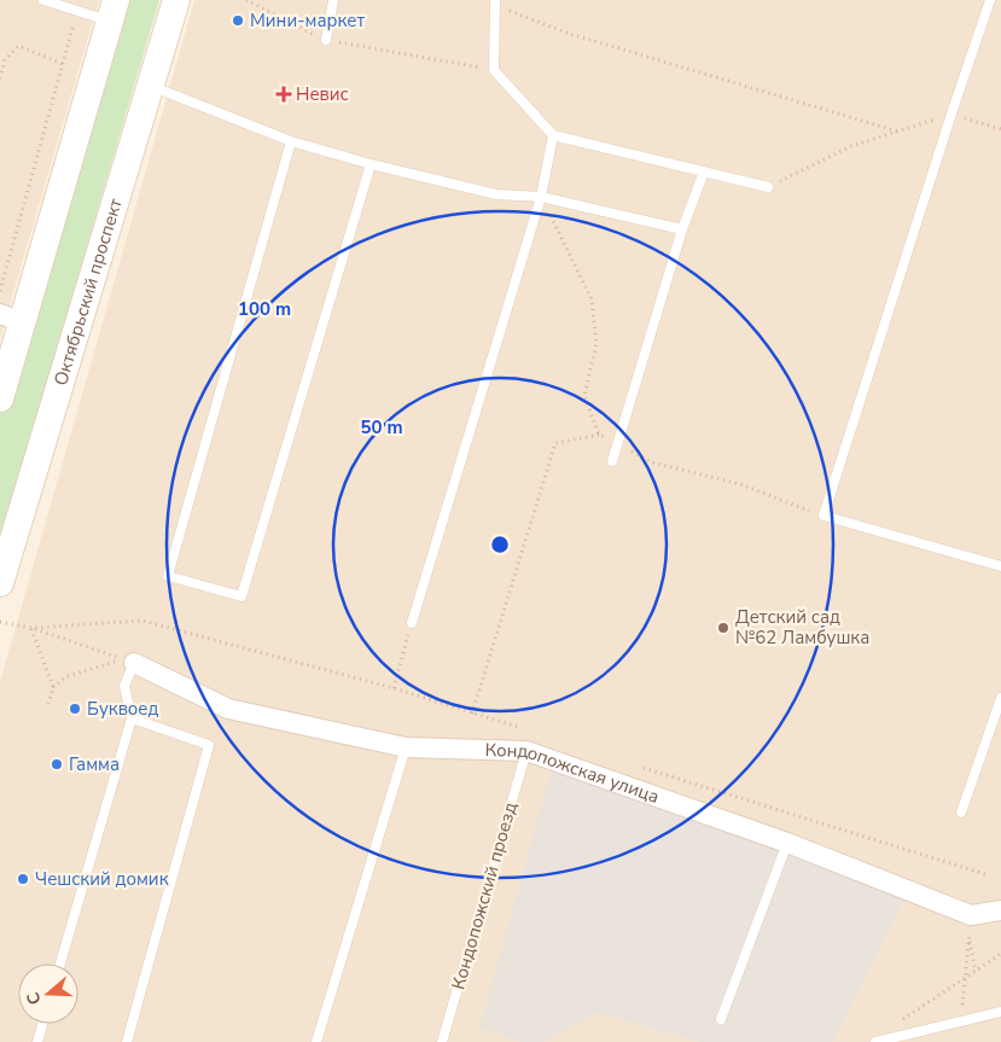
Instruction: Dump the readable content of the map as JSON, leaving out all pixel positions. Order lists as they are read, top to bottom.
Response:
{
  "streets": {
    "main road": ["Октябрьский проспект"],
    "street": ["Кондопожская улица"],
    "lane": ["Кондопожский проезд"]
  },
  "crossings": [
    ["Кондопожская улица", "Кондопожский проезд"]
  ],
  "places": {
    "other": [
      "Мини-маркет",
      "Детский сад №62 Ламбушка",
      "Буквоед",
      "Гамма",
      "Чешский домик"
    ],
    "health": ["Невис"]
  },
  "north": "left",
  "rings": ["100 m", "50 m"]
}
